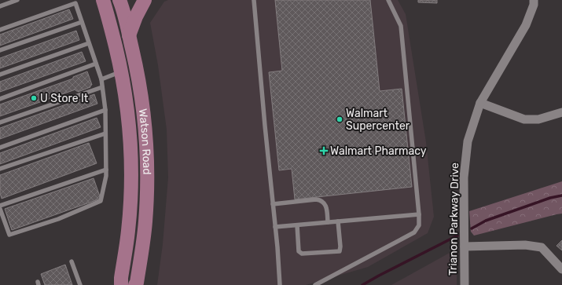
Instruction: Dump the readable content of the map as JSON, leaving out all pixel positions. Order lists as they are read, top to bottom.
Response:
{
  "streets": {
    "main road": ["Watson Road"],
    "street": ["Trianon Parkway Drive"]
  },
  "places": {
    "other": ["U Store It", "Walmart Supercenter"],
    "health": ["Walmart Pharmacy"]
  }
}
